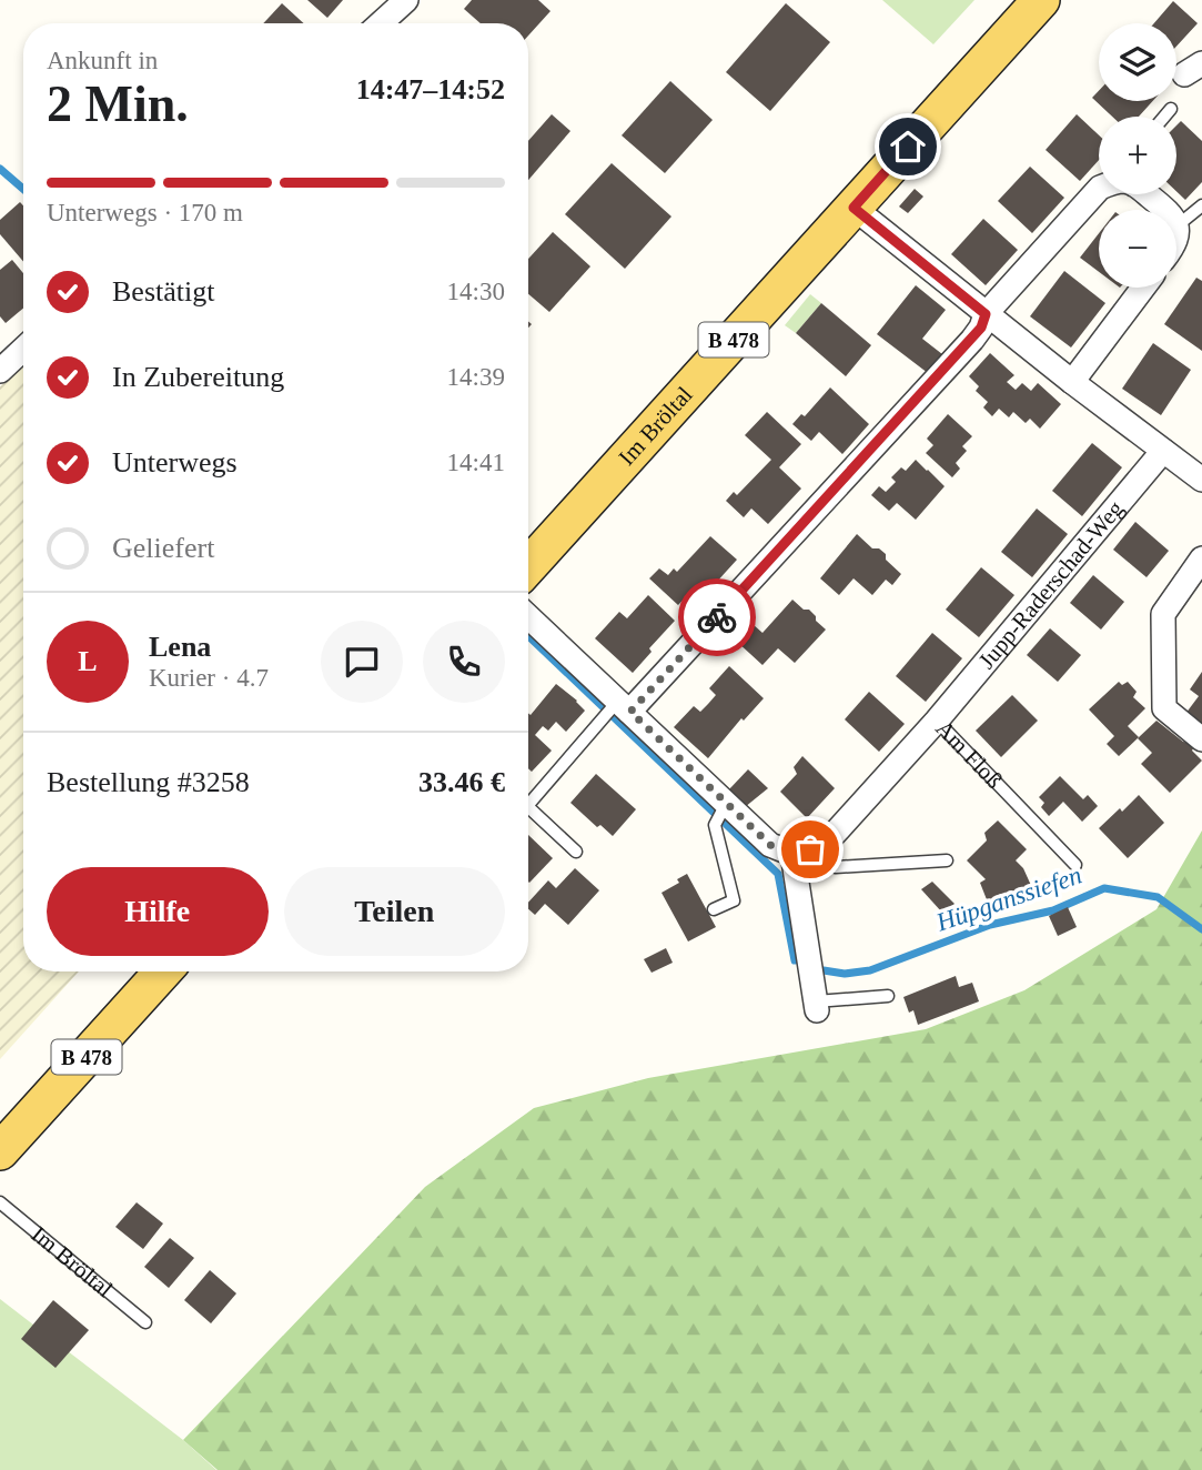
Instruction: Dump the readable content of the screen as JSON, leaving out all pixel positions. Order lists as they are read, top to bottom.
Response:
{
  "streets": {
    "main road": ["B 478", "Im Bröltal"],
    "street": ["Jupp-Raderschad-Weg", "Am Floß"]
  },
  "crossings": [
    ["Jupp-Raderschad-Weg", "Am Floß"]
  ],
  "water": ["Hüpganssiefen"],
  "page": {
    "map_buttons": ["+", "−"],
    "heading": ["2 Min.", "Ankunft in", "14:47–14:52"],
    "panel": [
      "Lena",
      "Kurier · 4.7",
      "Bestellung #3258",
      "33.46 €"
    ],
    "bar": "Unterwegs · 170 m",
    "list": [
      ["Bestätigt", "14:30"],
      ["In Zubereitung", "14:39"],
      ["Unterwegs", "14:41"],
      "Geliefert"
    ],
    "round": "L",
    "buttons": ["Hilfe", "Teilen"]
  }
}
